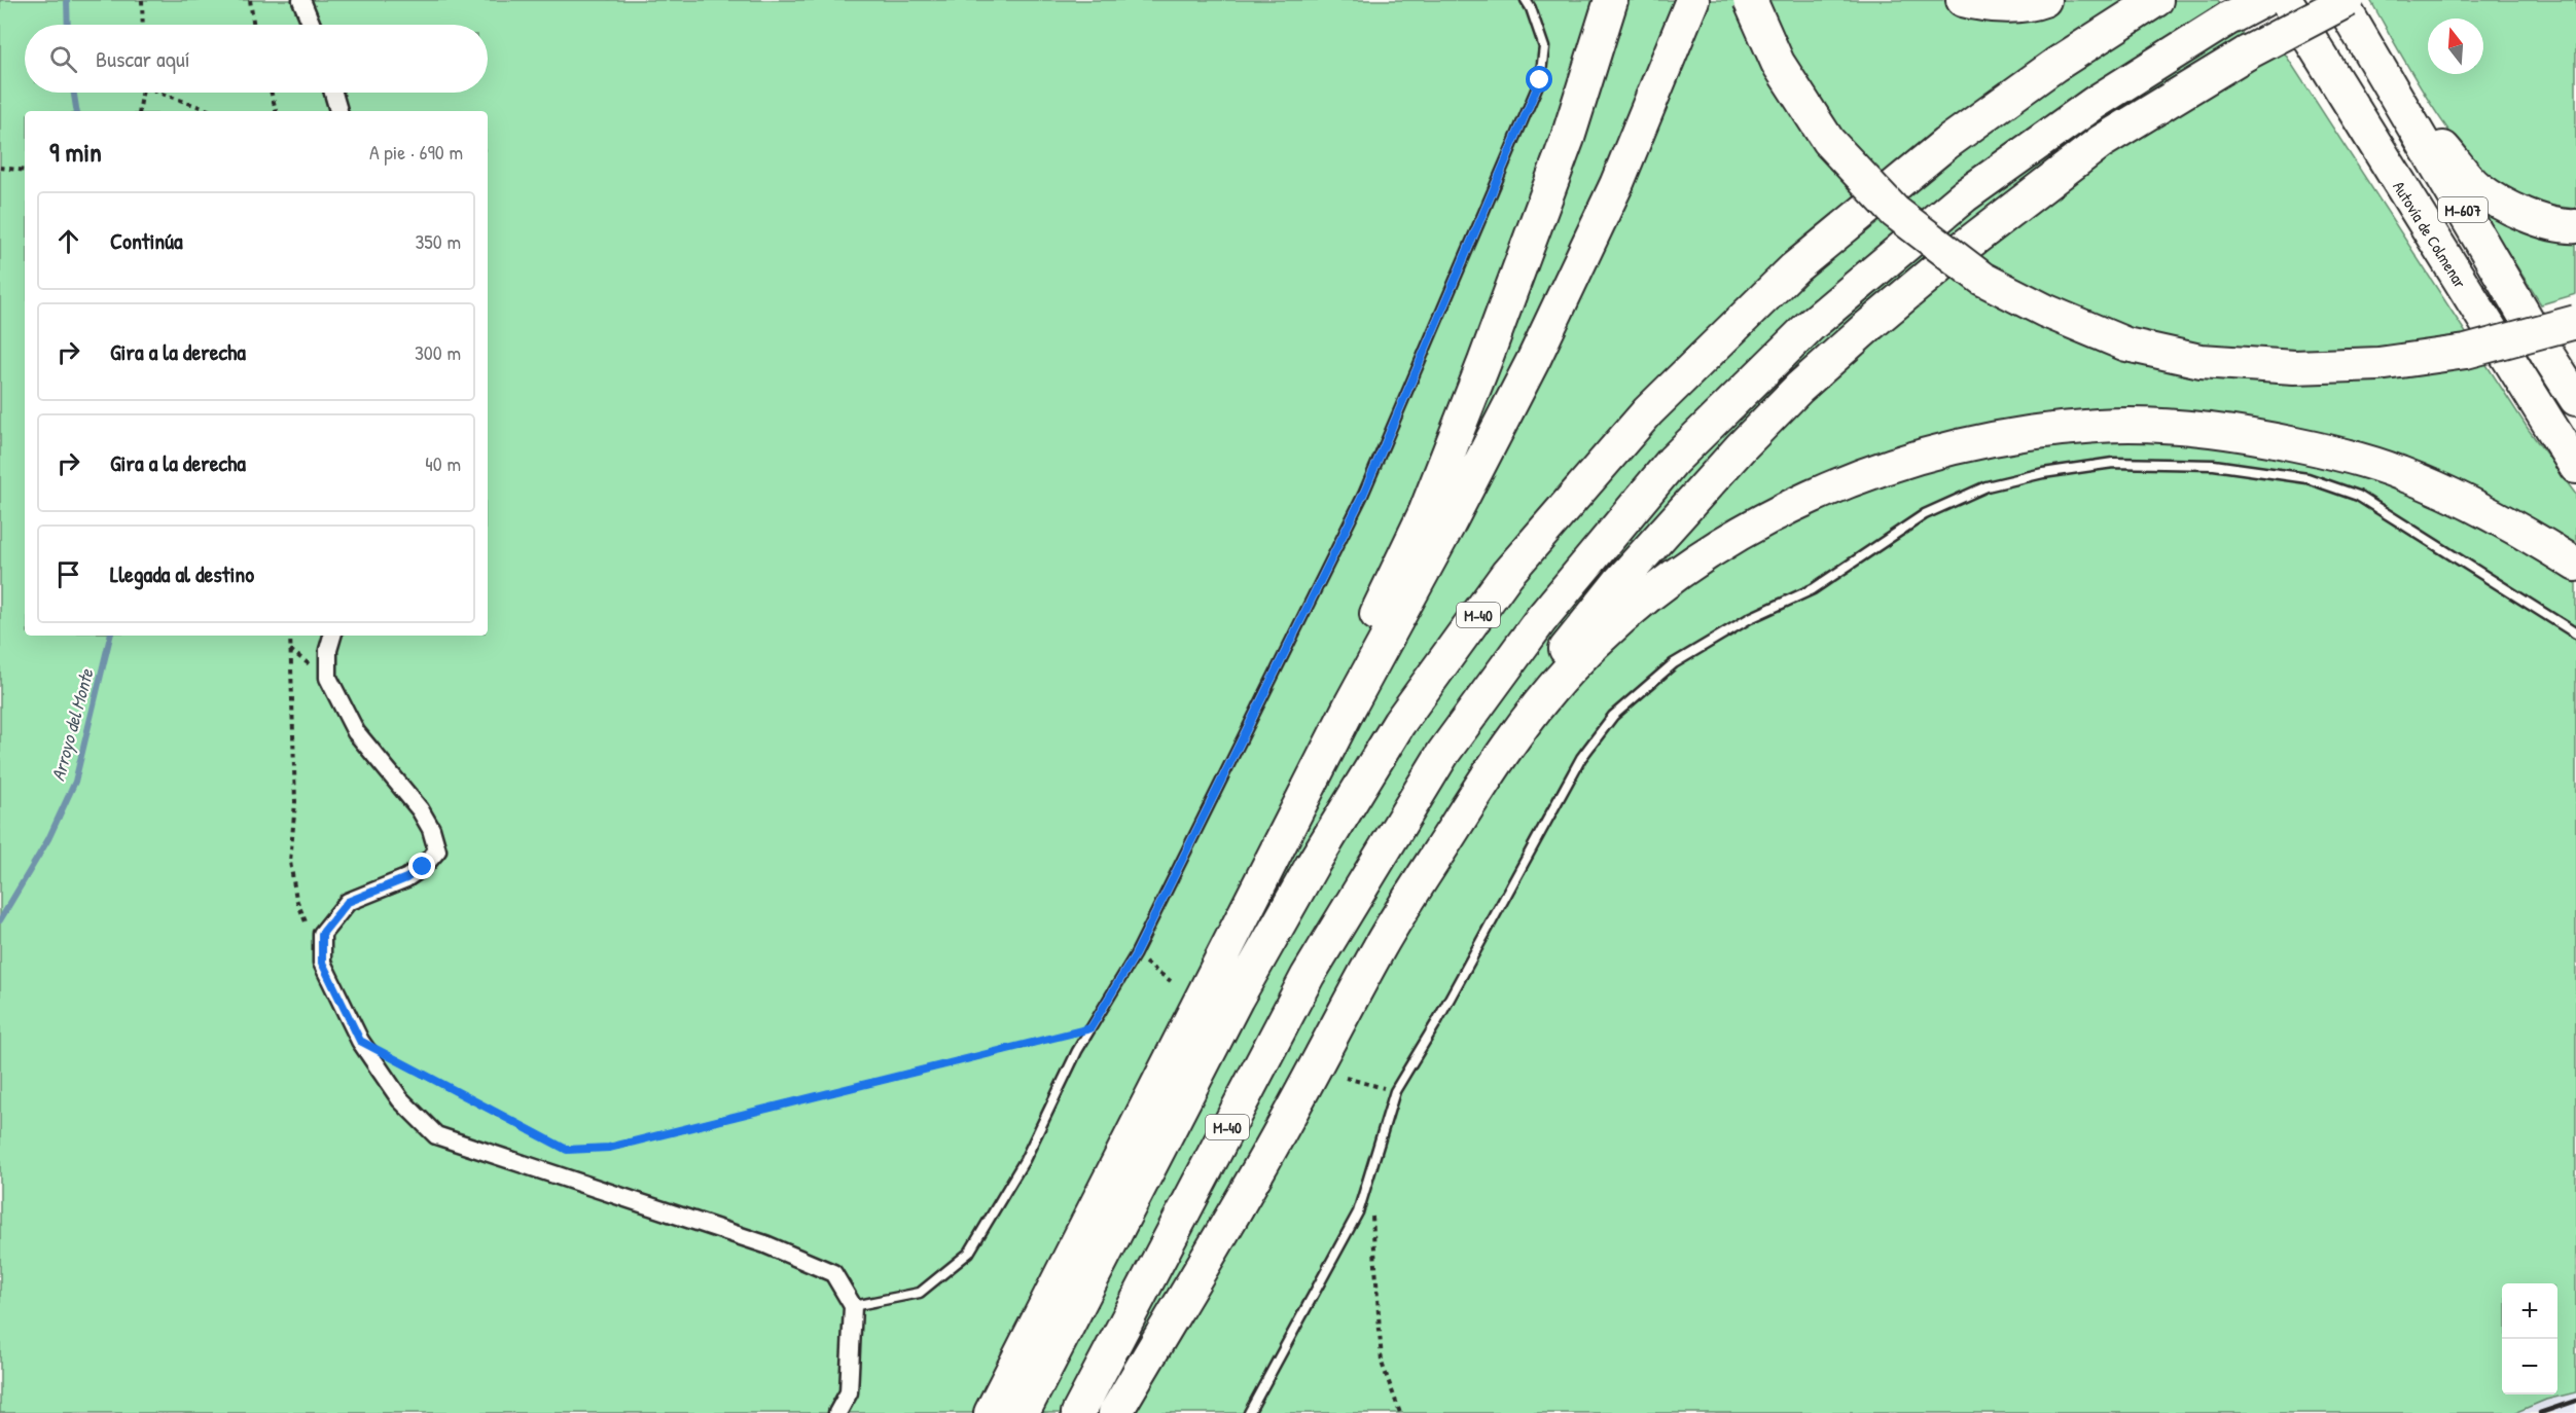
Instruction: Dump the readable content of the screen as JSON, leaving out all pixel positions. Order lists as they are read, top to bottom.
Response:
{
  "streets": {
    "highway": ["M-607", "Autovía de Colmenar", "M-40"]
  },
  "water": ["Arroyo del Monte"],
  "north": "top",
  "page": {
    "search": "Buscar aquí",
    "heading": ["9 min", "A pie · 690 m"],
    "list": [
      ["Continúa", "350 m"],
      ["Gira a la derecha", "300 m"],
      ["Gira a la derecha", "40 m"],
      "Llegada al destino"
    ],
    "map_buttons": ["+", "−"]
  }
}
